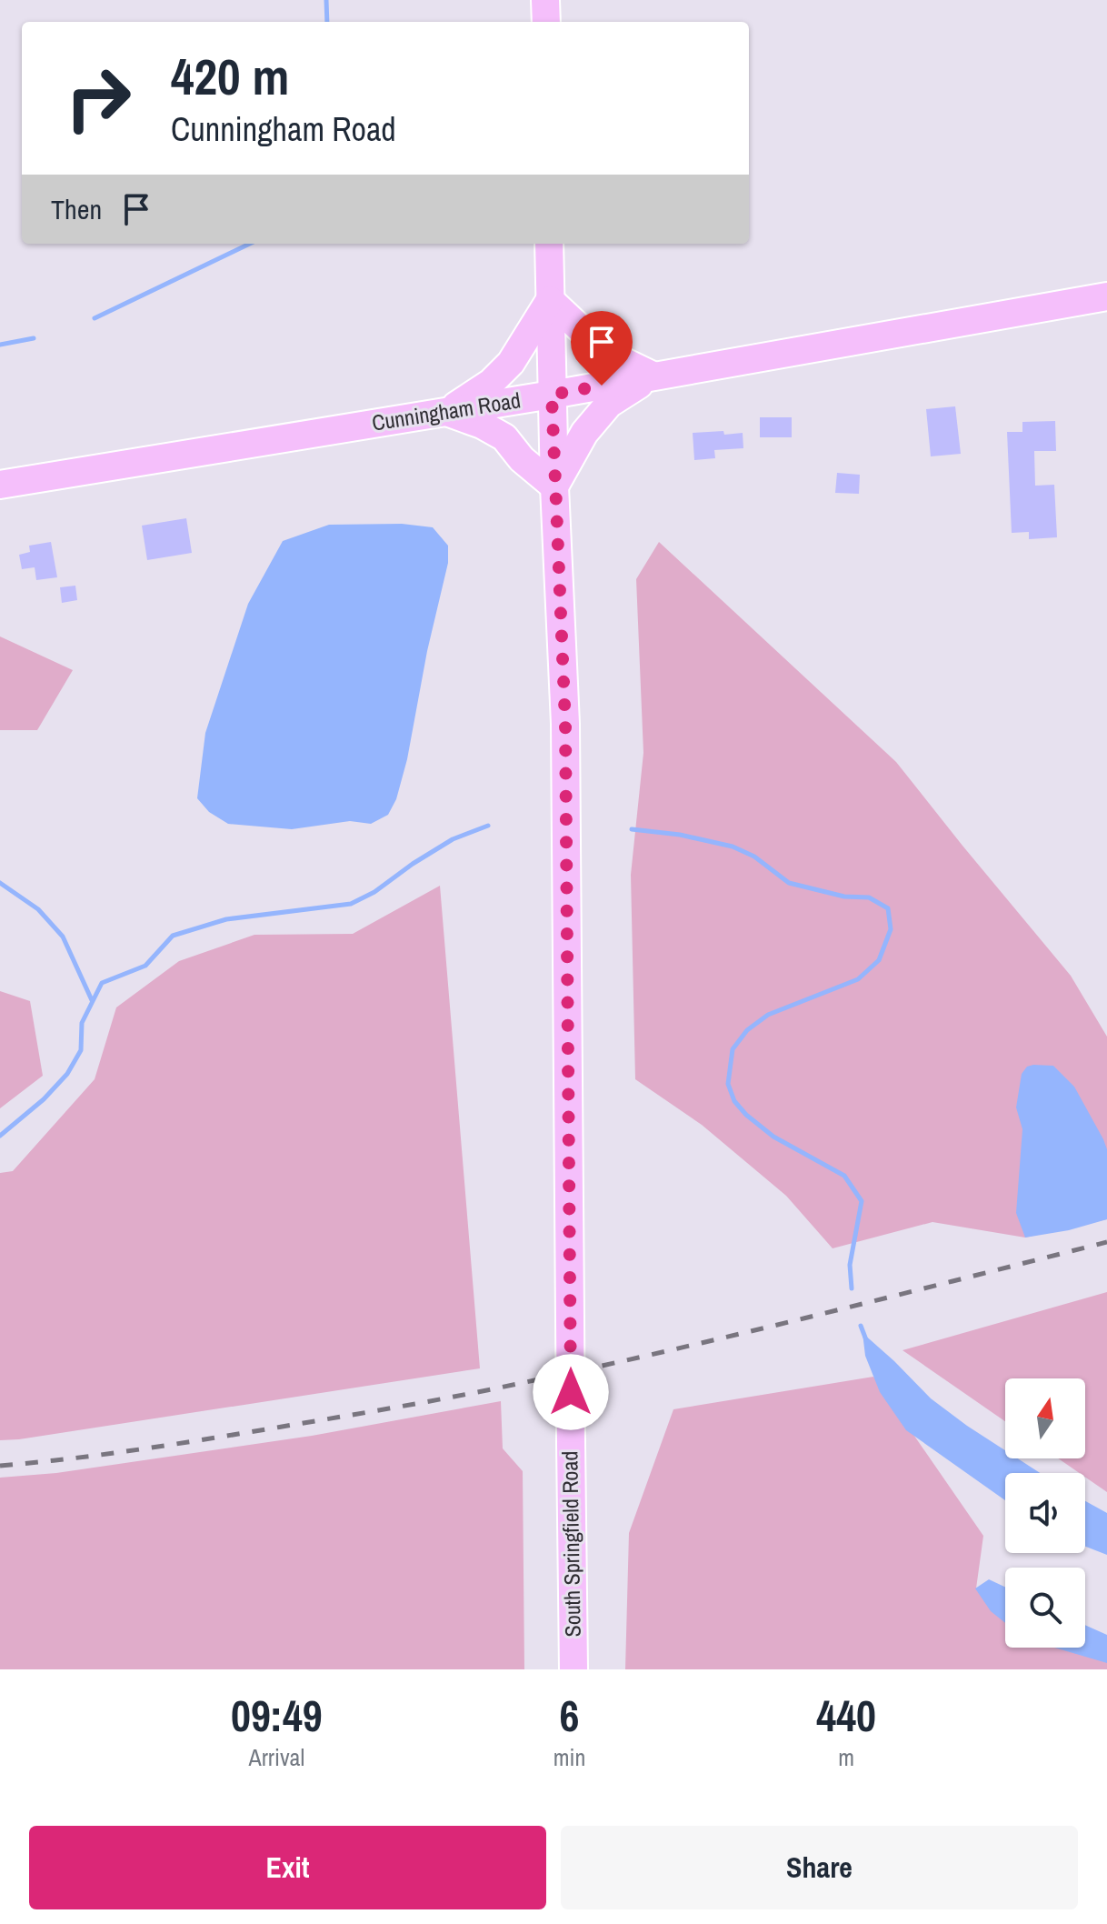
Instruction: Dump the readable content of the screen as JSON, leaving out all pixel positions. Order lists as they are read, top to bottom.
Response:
{
  "streets": {
    "main road": ["Cunningham Road", "South Springfield Road"]
  },
  "crossings": [
    ["Cunningham Road", "South Springfield Road"]
  ],
  "north": "top",
  "page": {
    "turn": ["420 m", "Cunningham Road"],
    "then": "Then",
    "eta": [
      "09:49",
      "Arrival",
      "6",
      "min",
      "440",
      "m"
    ],
    "buttons": ["Exit", "Share"]
  }
}
